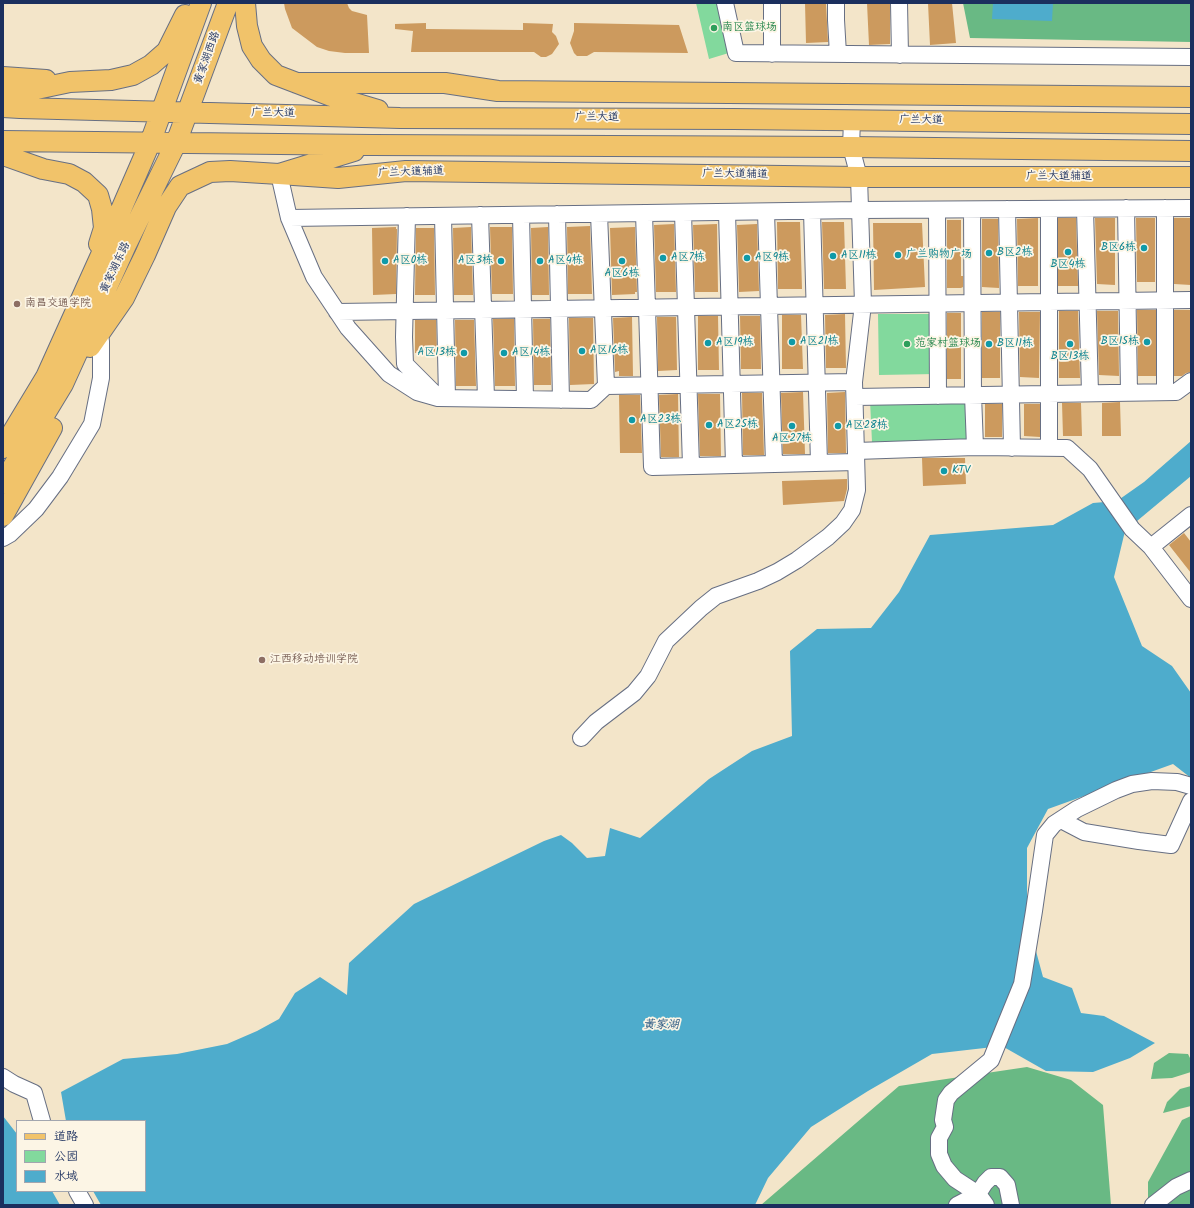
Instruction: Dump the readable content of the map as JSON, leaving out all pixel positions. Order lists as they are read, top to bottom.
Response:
{
  "streets": {
    "main road": [
      "黄家湖西路",
      "广兰大道",
      "广兰大道辅道",
      "黄家湖东路"
    ]
  },
  "crossings": [
    ["黄家湖西路", "广兰大道"],
    ["黄家湖西路", "黄家湖东路"],
    ["广兰大道", "黄家湖东路"]
  ],
  "water": ["黄家湖"],
  "places": [
    "南区篮球场",
    "B区6栋",
    "B区4栋",
    "B区2栋",
    "广兰购物广场",
    "A区11栋",
    "A区7栋",
    "A区9栋",
    "A区0栋",
    "A区3栋",
    "A区4栋",
    "A区6栋",
    "南昌交通学院",
    "A区21栋",
    "B区15栋",
    "A区19栋",
    "范家村篮球场",
    "B区11栋",
    "B区13栋",
    "A区16栋",
    "A区13栋",
    "A区14栋",
    "A区23栋",
    "A区25栋",
    "A区27栋",
    "A区28栋",
    "KTV",
    "江西移动培训学院"
  ],
  "legend": ["道路", "公园", "水域"]
}
